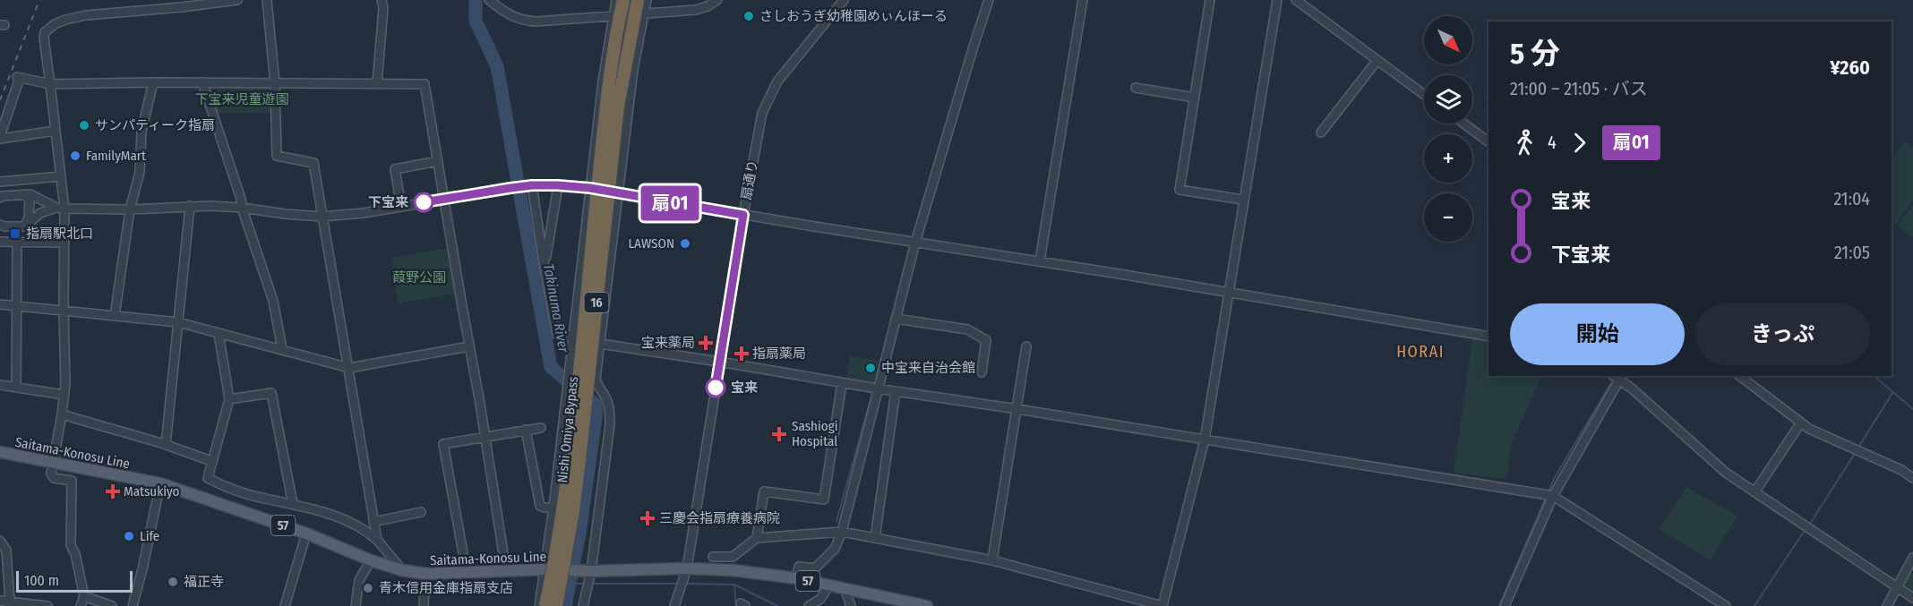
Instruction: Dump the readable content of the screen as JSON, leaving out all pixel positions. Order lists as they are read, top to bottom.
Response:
{
  "streets": {
    "highway": ["16", "Nishi Omiya Bypass"],
    "main road": ["Saitama-Konosu Line", "57"],
    "street": ["扇通り"]
  },
  "crossings": [
    ["扇通り", "Saitama-Konosu Line"]
  ],
  "districts": ["HORAI"],
  "water": ["Takinuma River"],
  "parks": ["下宝来児童遊園", "葭野公園"],
  "places": {
    "other": [
      "さしおうぎ幼稚園めぃんほーる",
      "サンパティーク指扇",
      "FamilyMart",
      "下宝来",
      "LAWSON",
      "中宝来自治会館",
      "宝来",
      "Life",
      "福正寺",
      "青木信用金庫指扇支店"
    ],
    "transit": ["指扇駅北口"],
    "health": [
      "宝来薬局",
      "指扇薬局",
      "Sashiogi Hospital",
      "Matsukiyo",
      "三慶会指扇療養病院"
    ]
  },
  "lines": ["bus line 扇01"],
  "scale_bar": "100 m",
  "north": "bottom right",
  "page": {
    "on_map": "扇01",
    "map_buttons": ["+", "−"],
    "heading": ["5 分", "21:00 – 21:05 · バス", "¥260"],
    "legs": ["4", "扇01"],
    "list": [
      {
        "name": "宝来",
        "value": "21:04"
      },
      {
        "name": "下宝来",
        "value": "21:05"
      }
    ],
    "buttons": ["開始", "きっぷ"],
    "scale": "100 m"
  }
}
